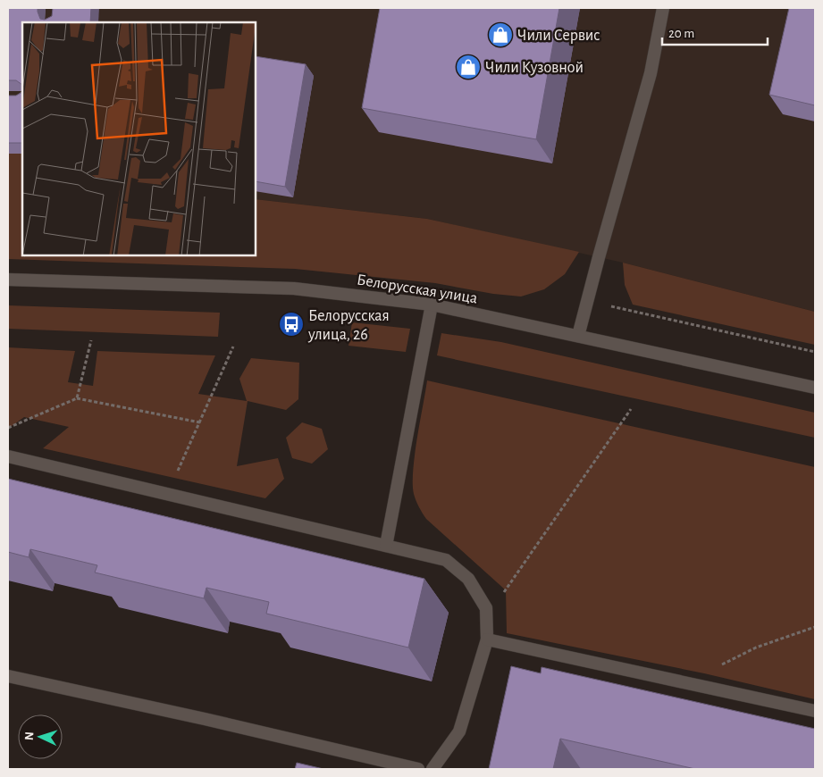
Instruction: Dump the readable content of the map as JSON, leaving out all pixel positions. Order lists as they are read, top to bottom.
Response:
{
  "streets": {
    "street": ["Белорусская улица"]
  },
  "places": {
    "shop": ["Чили Сервис", "Чили Кузовной"],
    "bus stop": ["Белорусская улица, 26"]
  },
  "scale_bar": "20 m",
  "north": "left"
}
